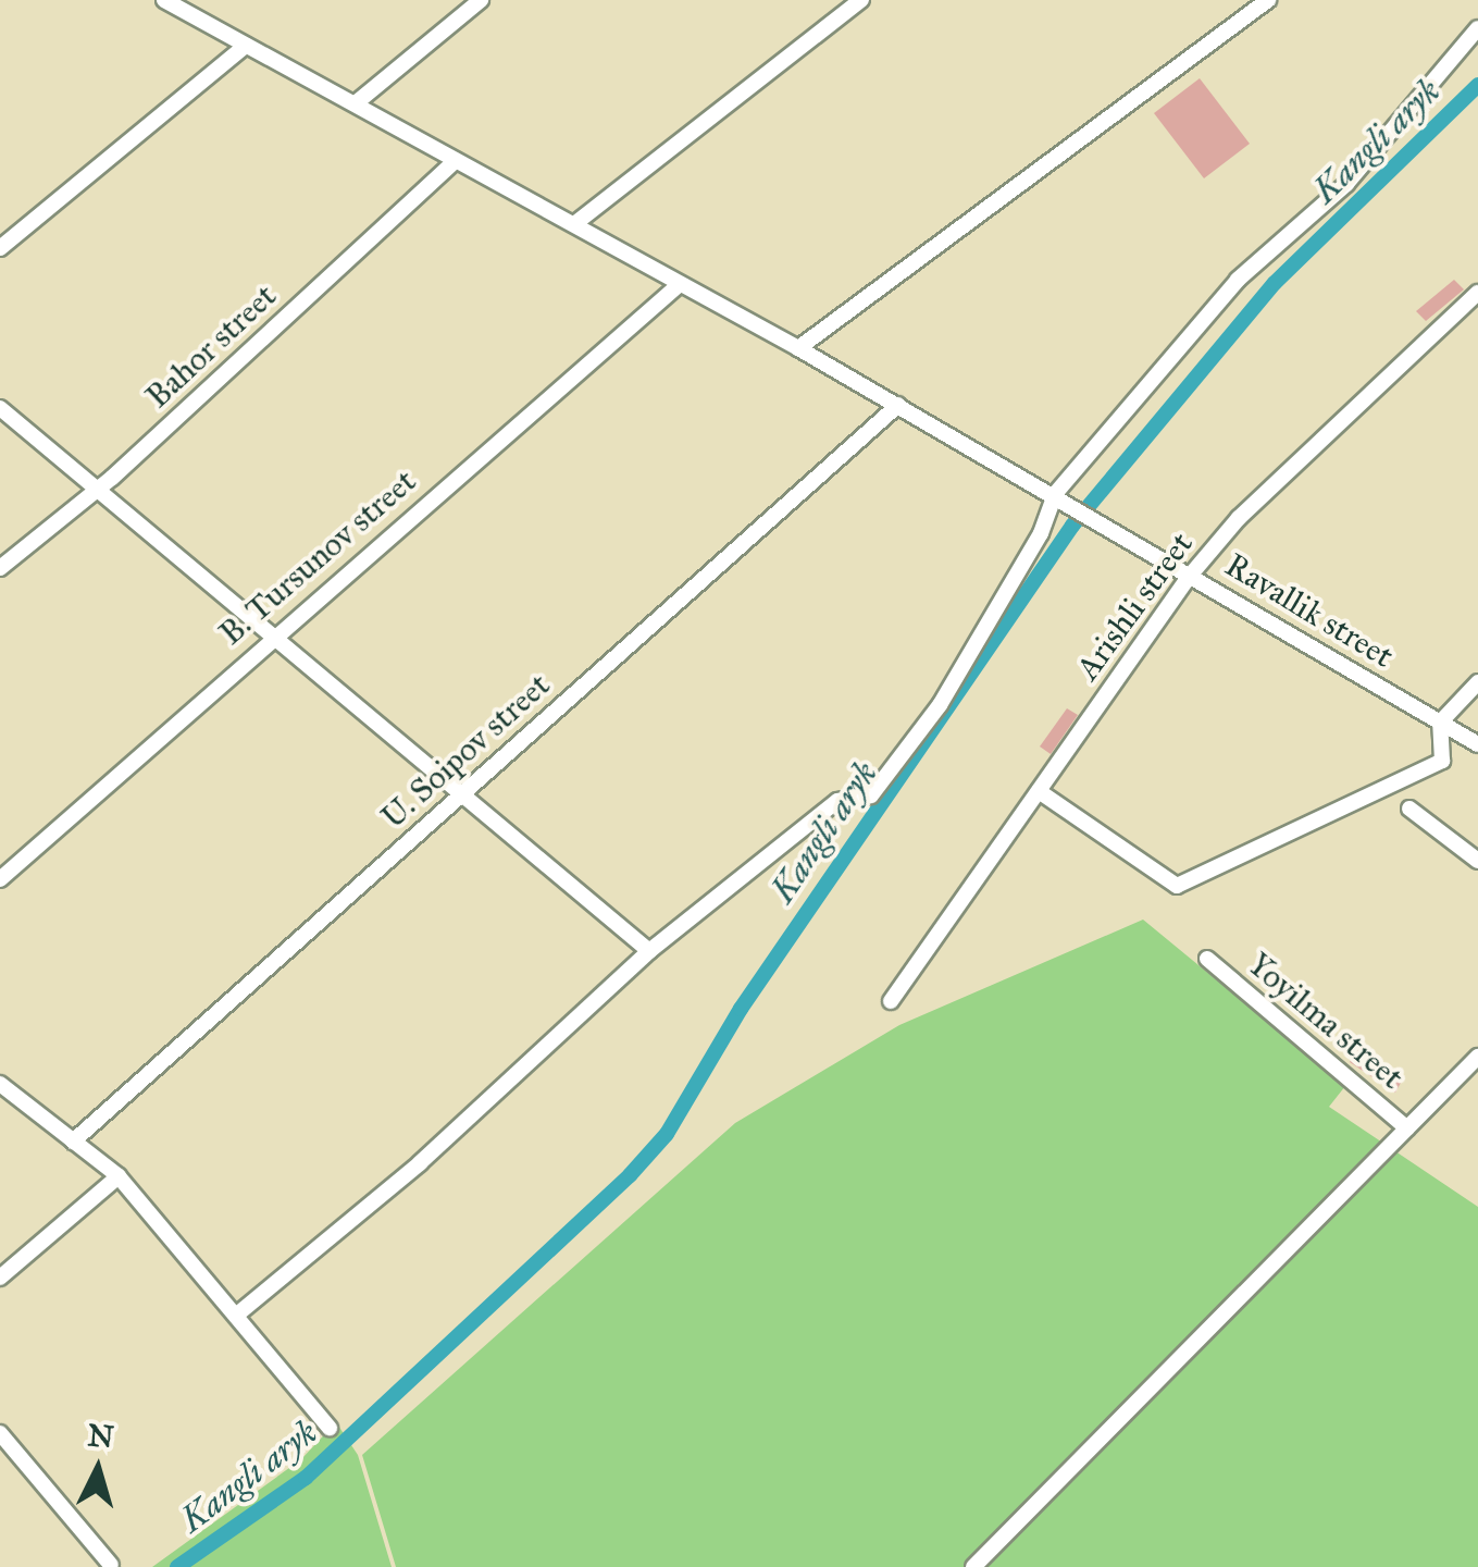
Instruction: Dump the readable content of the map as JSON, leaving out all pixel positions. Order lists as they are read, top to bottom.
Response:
{
  "streets": {
    "street": [
      "Bahor street",
      "B. Tursunov street",
      "Arishli street",
      "Ravallik street",
      "U. Soipov street",
      "Yoyilma street"
    ]
  },
  "crossings": [
    ["Bahor street", "Ravallik street"],
    ["B. Tursunov street", "Ravallik street"],
    ["Arishli street", "Ravallik street"],
    ["Ravallik street", "U. Soipov street"]
  ],
  "water": ["Kangli aryk"],
  "north": "top"
}
